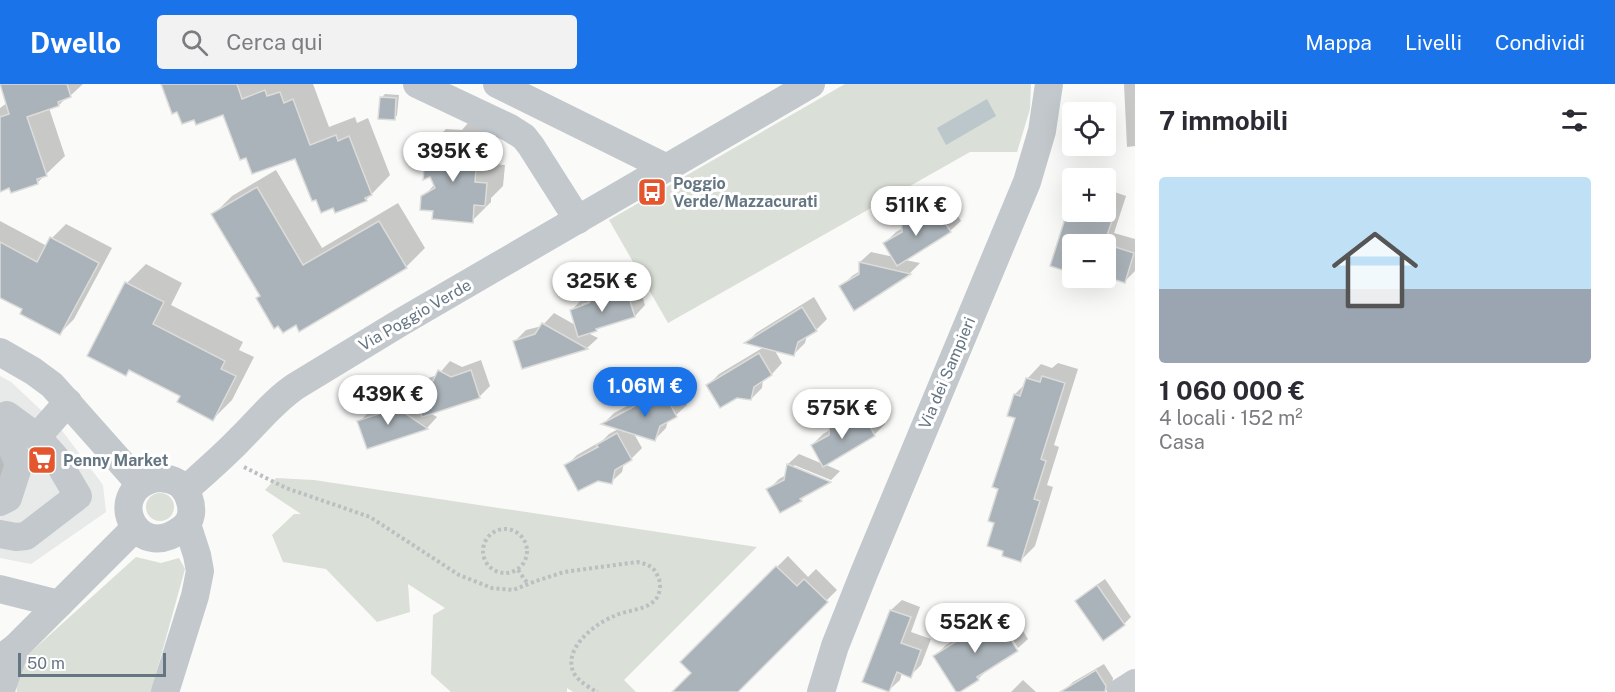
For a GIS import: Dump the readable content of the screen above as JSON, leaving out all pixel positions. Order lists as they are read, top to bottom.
{
  "streets": {
    "street": ["Via Poggio Verde", "Via dei Sampieri"]
  },
  "places": {
    "bus stop": ["Poggio Verde/Mazzacurati"],
    "supermarket": ["Penny Market"]
  },
  "scale_bar": "50 m",
  "page": {
    "header": "Dwello",
    "search": "Cerca qui",
    "nav": ["Mappa", "Livelli", "Condividi"],
    "heading": "7 immobili",
    "map_buttons": ["+", "−"],
    "price": [
      "395K €",
      "511K €",
      "325K €",
      "1.06M €",
      "439K €",
      "575K €",
      "552K €"
    ],
    "list": [
      {
        "name": "1 060 000 €",
        "note": "4 locali · 152 m² · Casa"
      }
    ],
    "scale": "50 m"
  }
}
